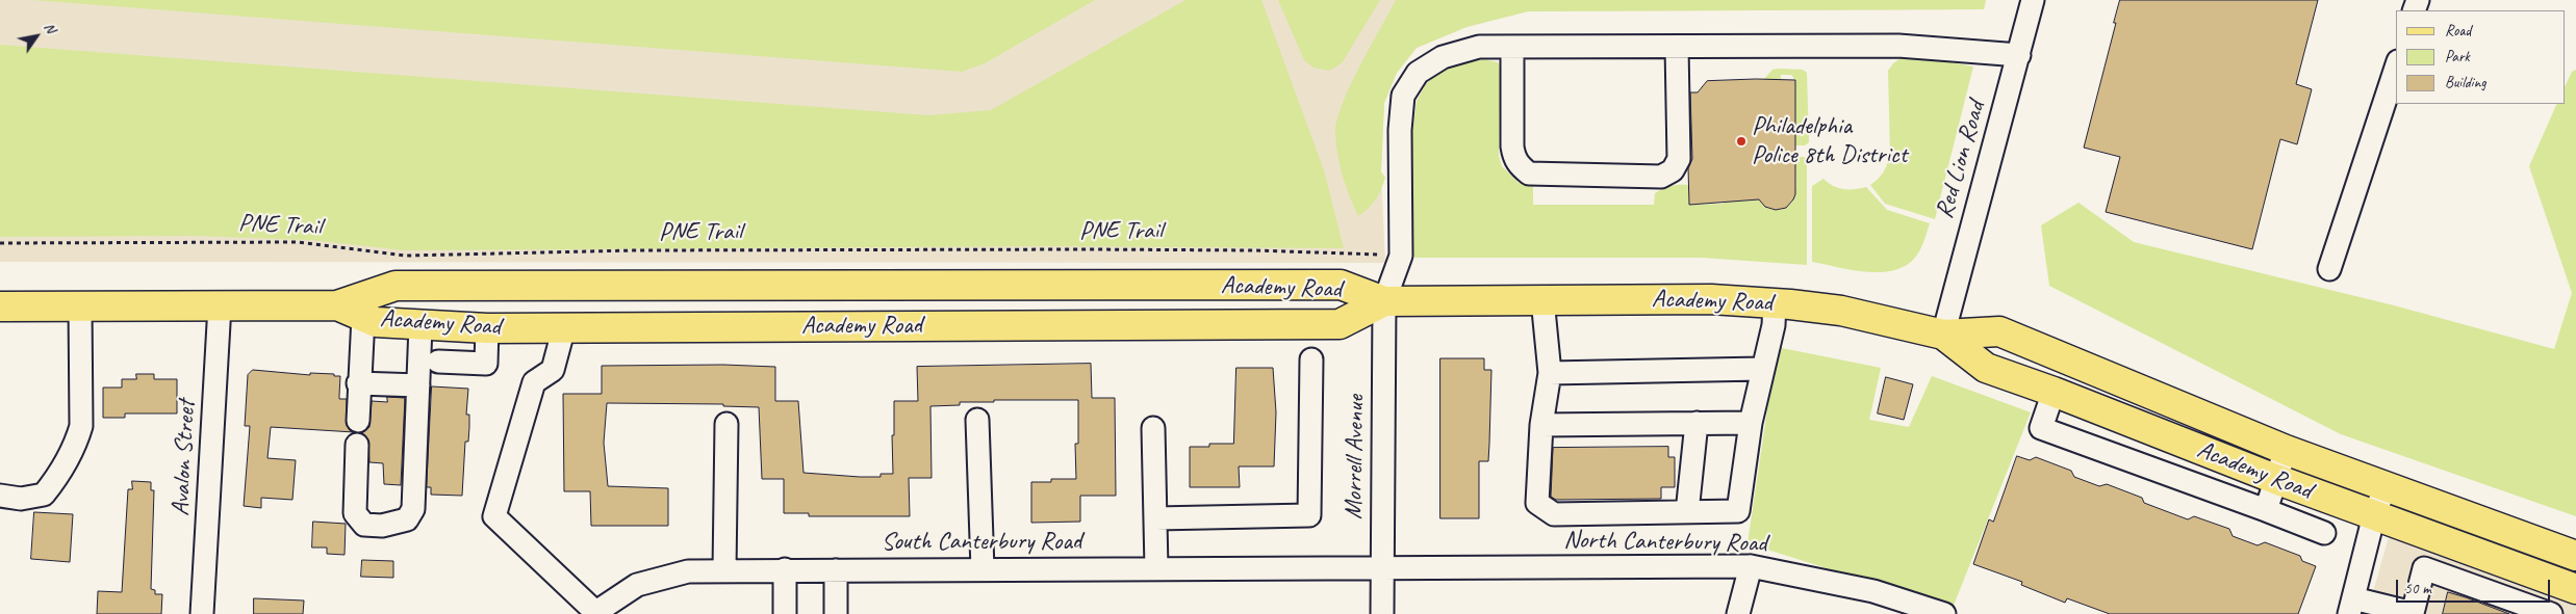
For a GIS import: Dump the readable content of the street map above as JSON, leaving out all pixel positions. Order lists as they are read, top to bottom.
{
  "streets": {
    "main road": ["Academy Road"],
    "street": [
      "Red Lion Road",
      "Morrell Avenue",
      "Avalon Street",
      "South Canterbury Road",
      "North Canterbury Road"
    ],
    "path": ["PNE Trail"]
  },
  "crossings": [
    ["Red Lion Road", "Academy Road"],
    ["PNE Trail", "Morrell Avenue"],
    ["Academy Road", "Morrell Avenue"],
    ["Academy Road", "Avalon Street"],
    ["Morrell Avenue", "South Canterbury Road"],
    ["Morrell Avenue", "North Canterbury Road"],
    ["South Canterbury Road", "North Canterbury Road"]
  ],
  "places": ["Philadelphia Police 8th District"],
  "legend": ["Road", "Park", "Building"],
  "scale_bar": "50 m",
  "north": "top right"
}
